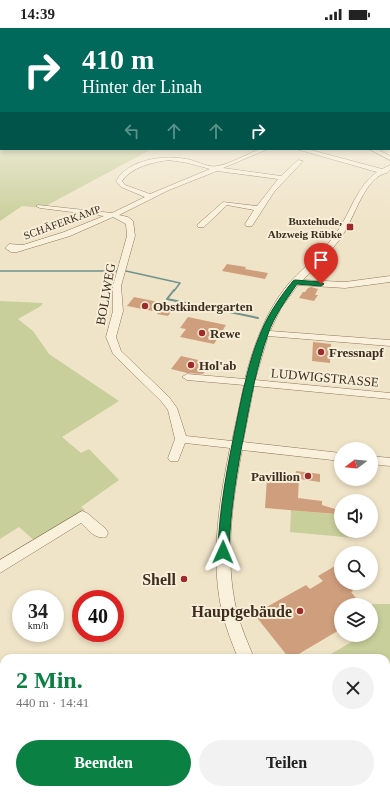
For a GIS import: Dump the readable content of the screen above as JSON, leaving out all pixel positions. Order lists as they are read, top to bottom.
{
  "streets": {
    "street": ["SCHÄFERKAMP", "BOLLWEG", "LUDWIGSTRASSE"]
  },
  "crossings": [
    ["SCHÄFERKAMP", "BOLLWEG"]
  ],
  "places": {
    "transit": ["Buxtehude, Abzweig Rübke"],
    "other": [
      "Obstkindergarten",
      "Rewe",
      "Fressnapf",
      "Hol'ab",
      "Pavillion",
      "Shell",
      "Hauptgebäude"
    ]
  },
  "north": "left",
  "page": {
    "status": "14:39",
    "turn": ["410 m", "Hinter der Linah"],
    "speed": "34 km/h",
    "limit": "40",
    "heading": ["2 Min.", "440 m · 14:41"],
    "buttons": ["Beenden", "Teilen"]
  }
}
